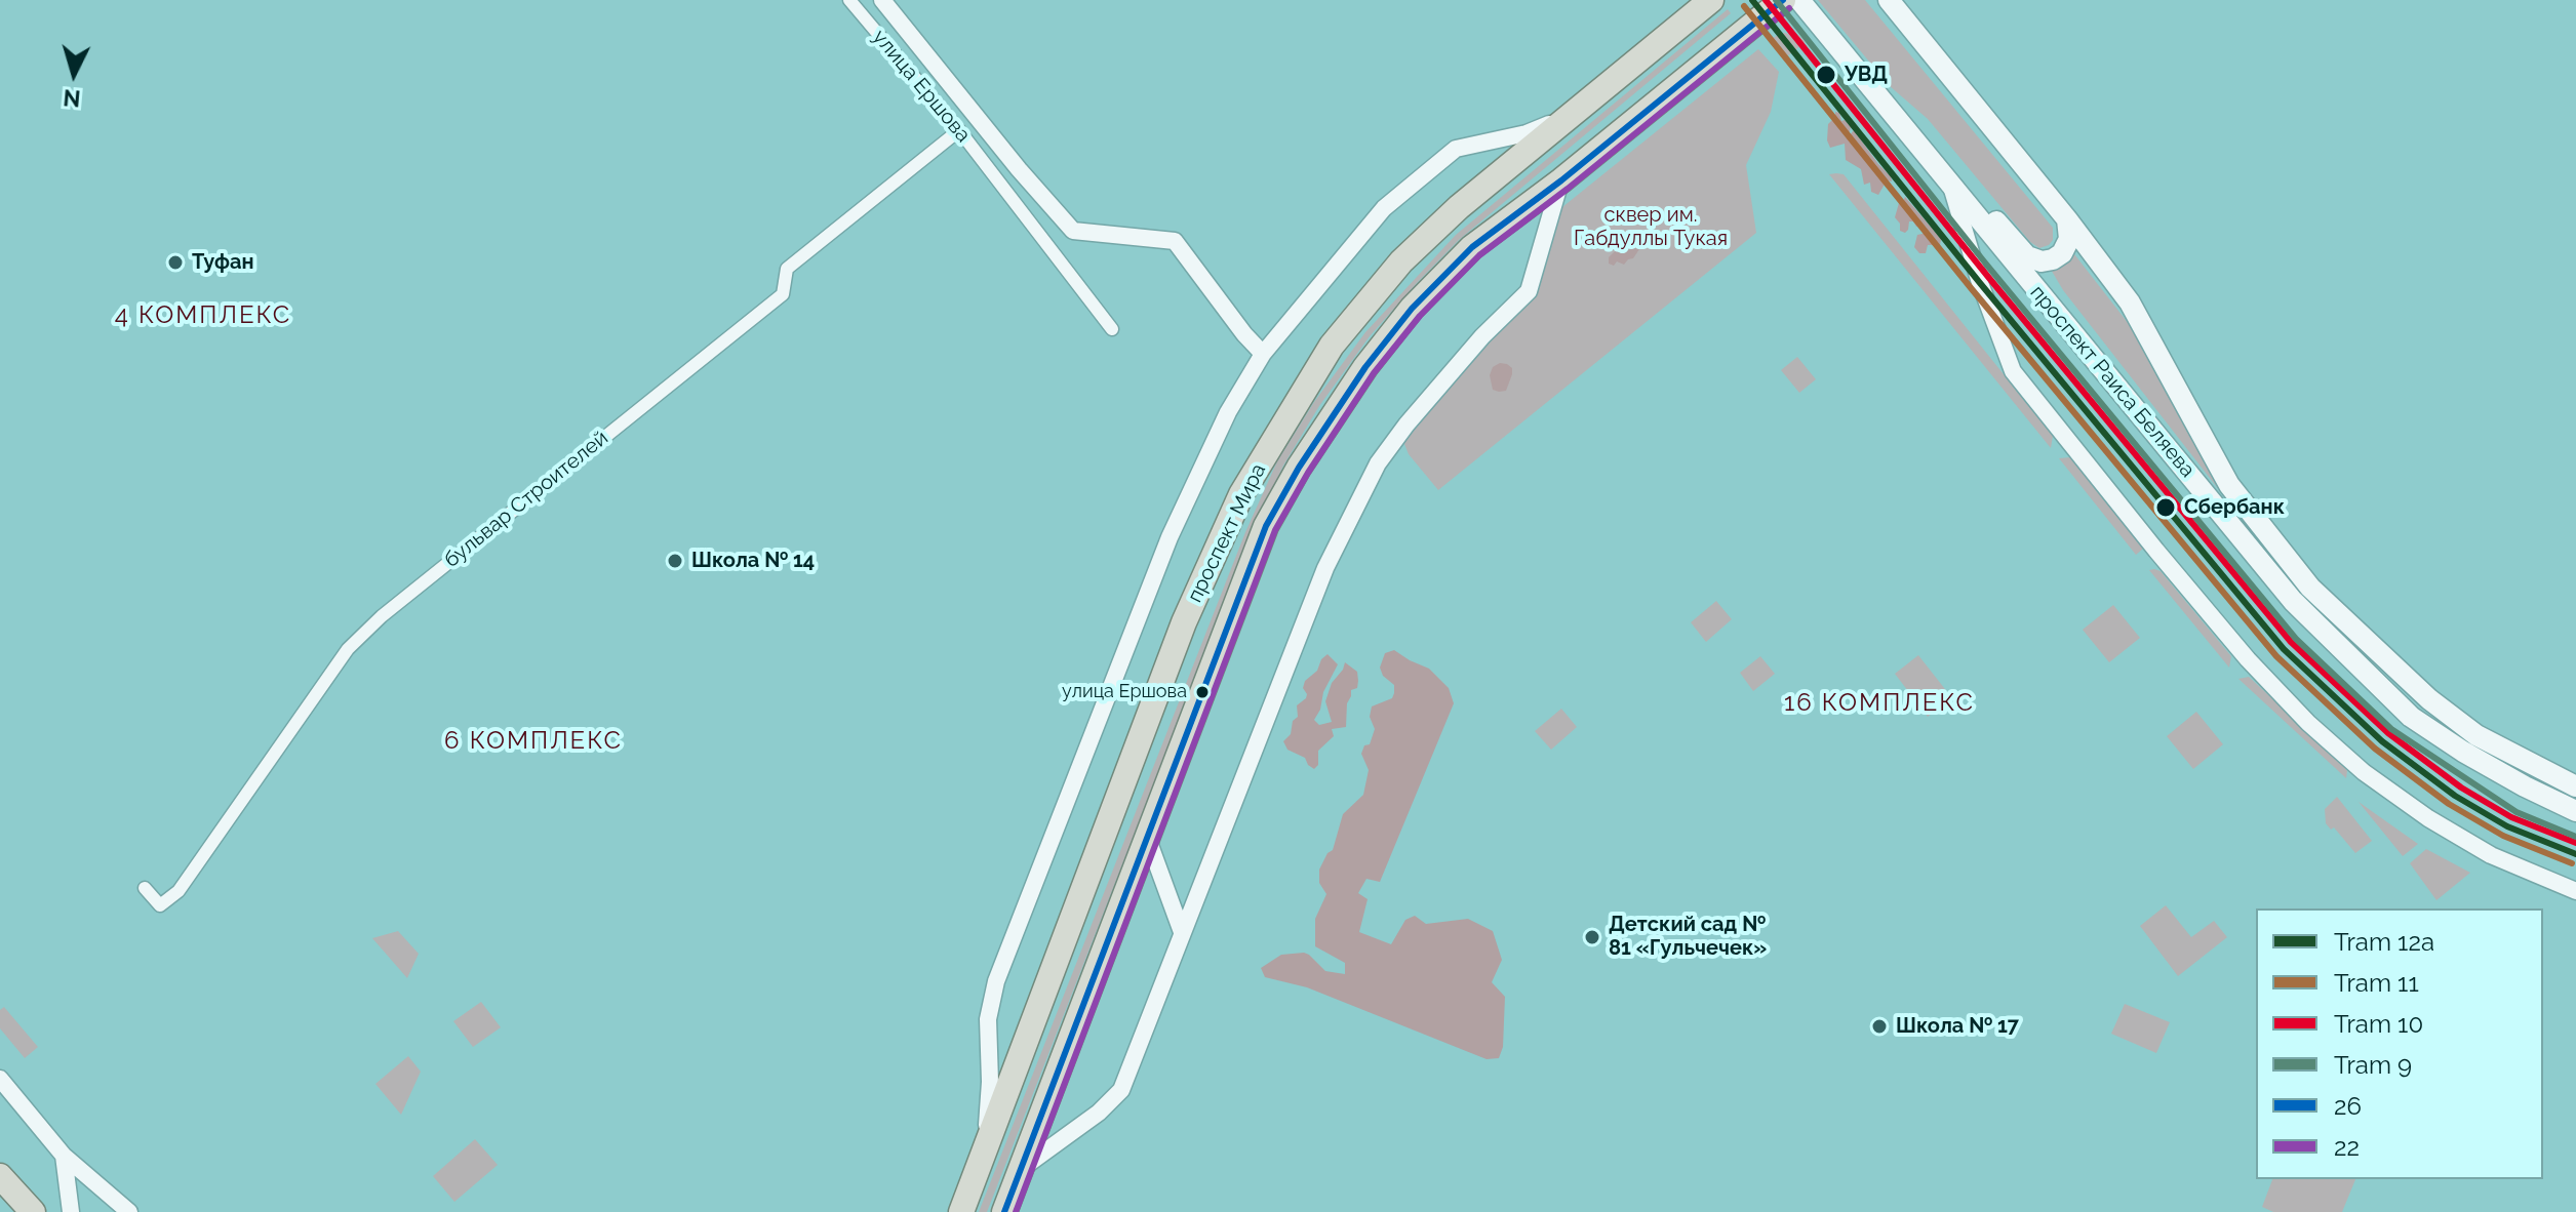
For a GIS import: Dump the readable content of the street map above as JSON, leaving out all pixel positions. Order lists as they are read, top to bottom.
{
  "streets": {
    "main road": ["проспект Мира"],
    "street": ["улица Ершова", "проспект Раиса Беляева", "бульвар Строителей"]
  },
  "crossings": [
    ["улица Ершова", "бульвар Строителей"]
  ],
  "districts": ["4 КОМПЛЕКС", "16 КОМПЛЕКС", "6 КОМПЛЕКС"],
  "parks": ["сквер им. Габдуллы Тукая"],
  "places": [
    "УВД",
    "Туфан",
    "Сбербанк",
    "Школа № 14",
    "улица Ершова",
    "Детский сад № 81 «Гульчечек»",
    "Школа № 17"
  ],
  "lines": [
    "tram line 12а",
    "tram line 10",
    "tram line 9",
    "transit line 26",
    "tram line 11",
    "transit line 22"
  ],
  "legend": [
    "Tram 12а",
    "Tram 11",
    "Tram 10",
    "Tram 9",
    "26",
    "22"
  ],
  "north": "bottom"
}
